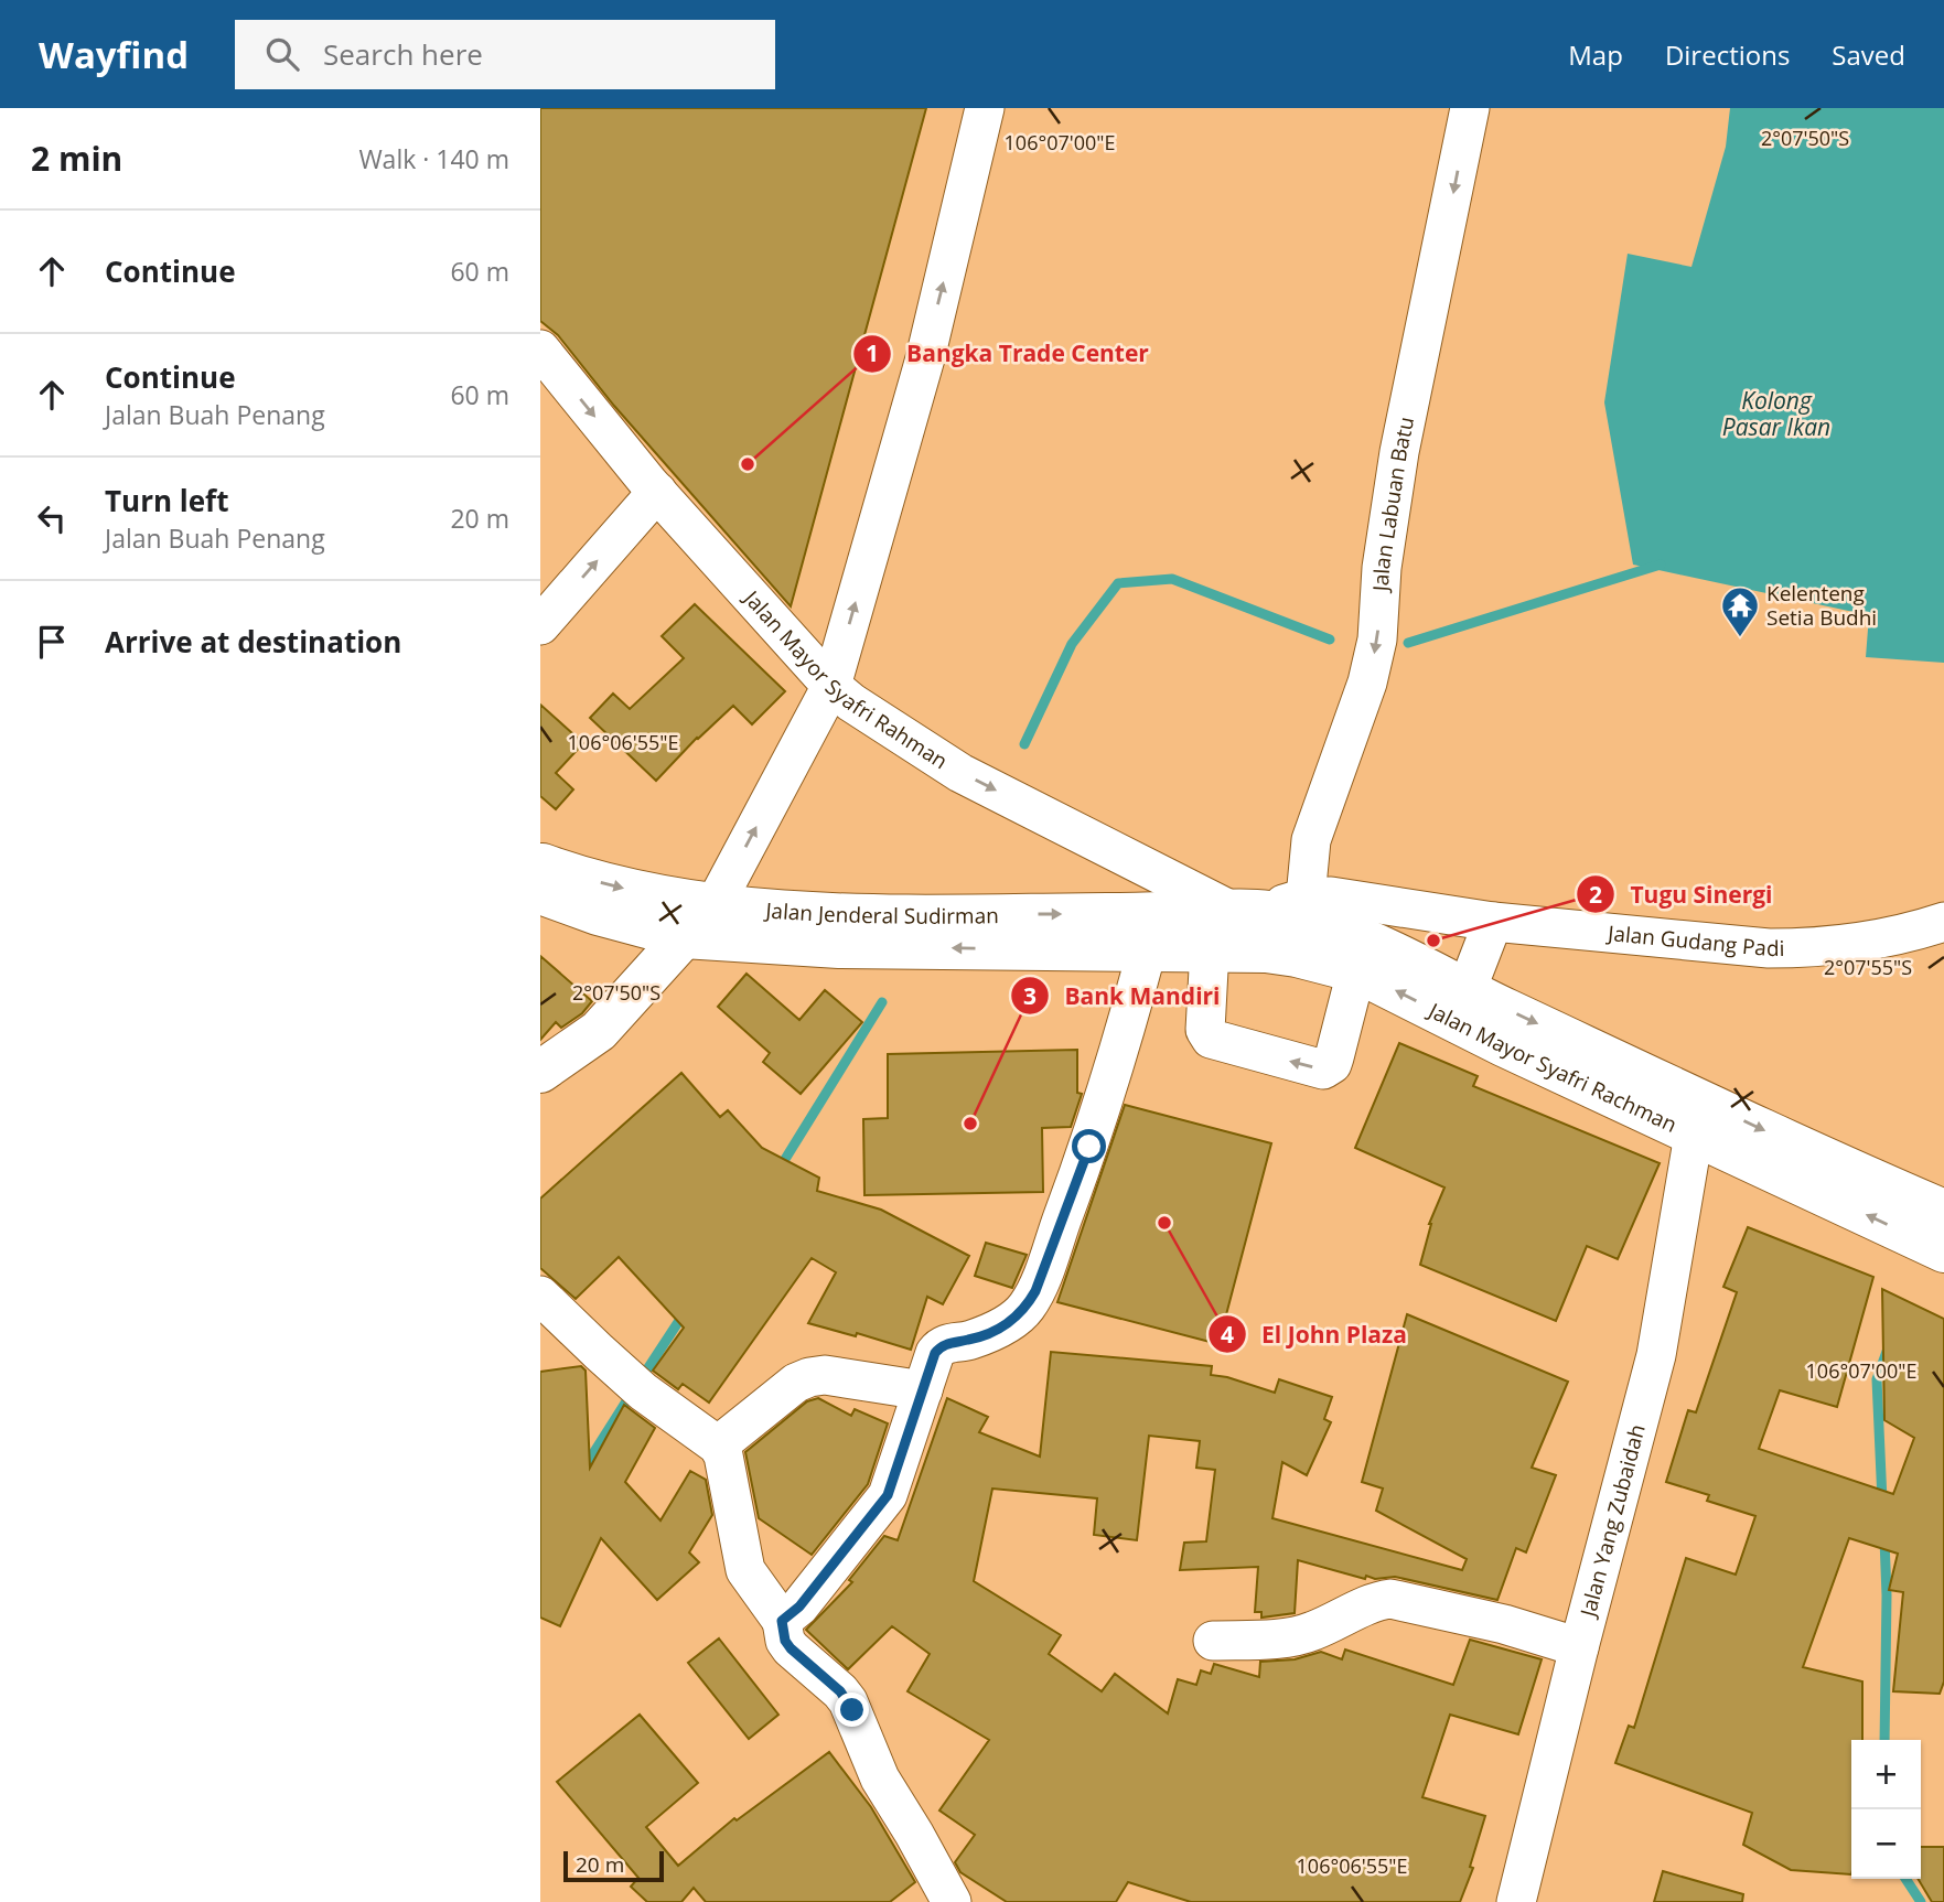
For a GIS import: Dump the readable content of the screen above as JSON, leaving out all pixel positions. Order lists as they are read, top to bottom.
{
  "streets": {
    "main road": ["Jalan Jenderal Sudirman", "Jalan Mayor Syafri Rachman"],
    "street": [
      "Jalan Labuan Batu",
      "Jalan Mayor Syafri Rahman",
      "Jalan Gudang Padi",
      "Jalan Yang Zubaidah"
    ]
  },
  "crossings": [
    ["Jalan Labuan Batu", "Jalan Mayor Syafri Rahman"],
    ["Jalan Labuan Batu", "Jalan Jenderal Sudirman"],
    ["Jalan Labuan Batu", "Jalan Gudang Padi"],
    ["Jalan Labuan Batu", "Jalan Mayor Syafri Rachman"],
    ["Jalan Mayor Syafri Rahman", "Jalan Jenderal Sudirman"],
    ["Jalan Mayor Syafri Rahman", "Jalan Gudang Padi"],
    ["Jalan Mayor Syafri Rahman", "Jalan Mayor Syafri Rachman"],
    ["Jalan Jenderal Sudirman", "Jalan Gudang Padi"],
    ["Jalan Jenderal Sudirman", "Jalan Mayor Syafri Rachman"],
    ["Jalan Gudang Padi", "Jalan Mayor Syafri Rachman"],
    ["Jalan Mayor Syafri Rachman", "Jalan Yang Zubaidah"]
  ],
  "one_way": ["Jalan Labuan Batu", "Jalan Mayor Syafri Rahman"],
  "water": ["Kolong Pasar Ikan"],
  "places": {
    "other": [
      "Bangka Trade Center",
      "Tugu Sinergi",
      "Bank Mandiri",
      "El John Plaza"
    ],
    "temple": ["Kelenteng Setia Budhi"]
  },
  "scale_bar": "20 m",
  "page": {
    "header": "Wayfind",
    "search": "Search here",
    "nav": ["Map", "Directions", "Saved"],
    "heading": ["2 min", "Walk · 140 m"],
    "list": [
      ["Continue", "60 m"],
      ["Continue", "Jalan Buah Penang", "60 m"],
      ["Turn left", "Jalan Buah Penang", "20 m"],
      "Arrive at destination"
    ],
    "map_buttons": ["+", "−"],
    "scale": "20 m"
  },
  "coordinates": [
    "2°07'50\"S",
    "106°07'00\"E",
    "106°06'55\"E",
    "2°07'55\"S"
  ]
}
